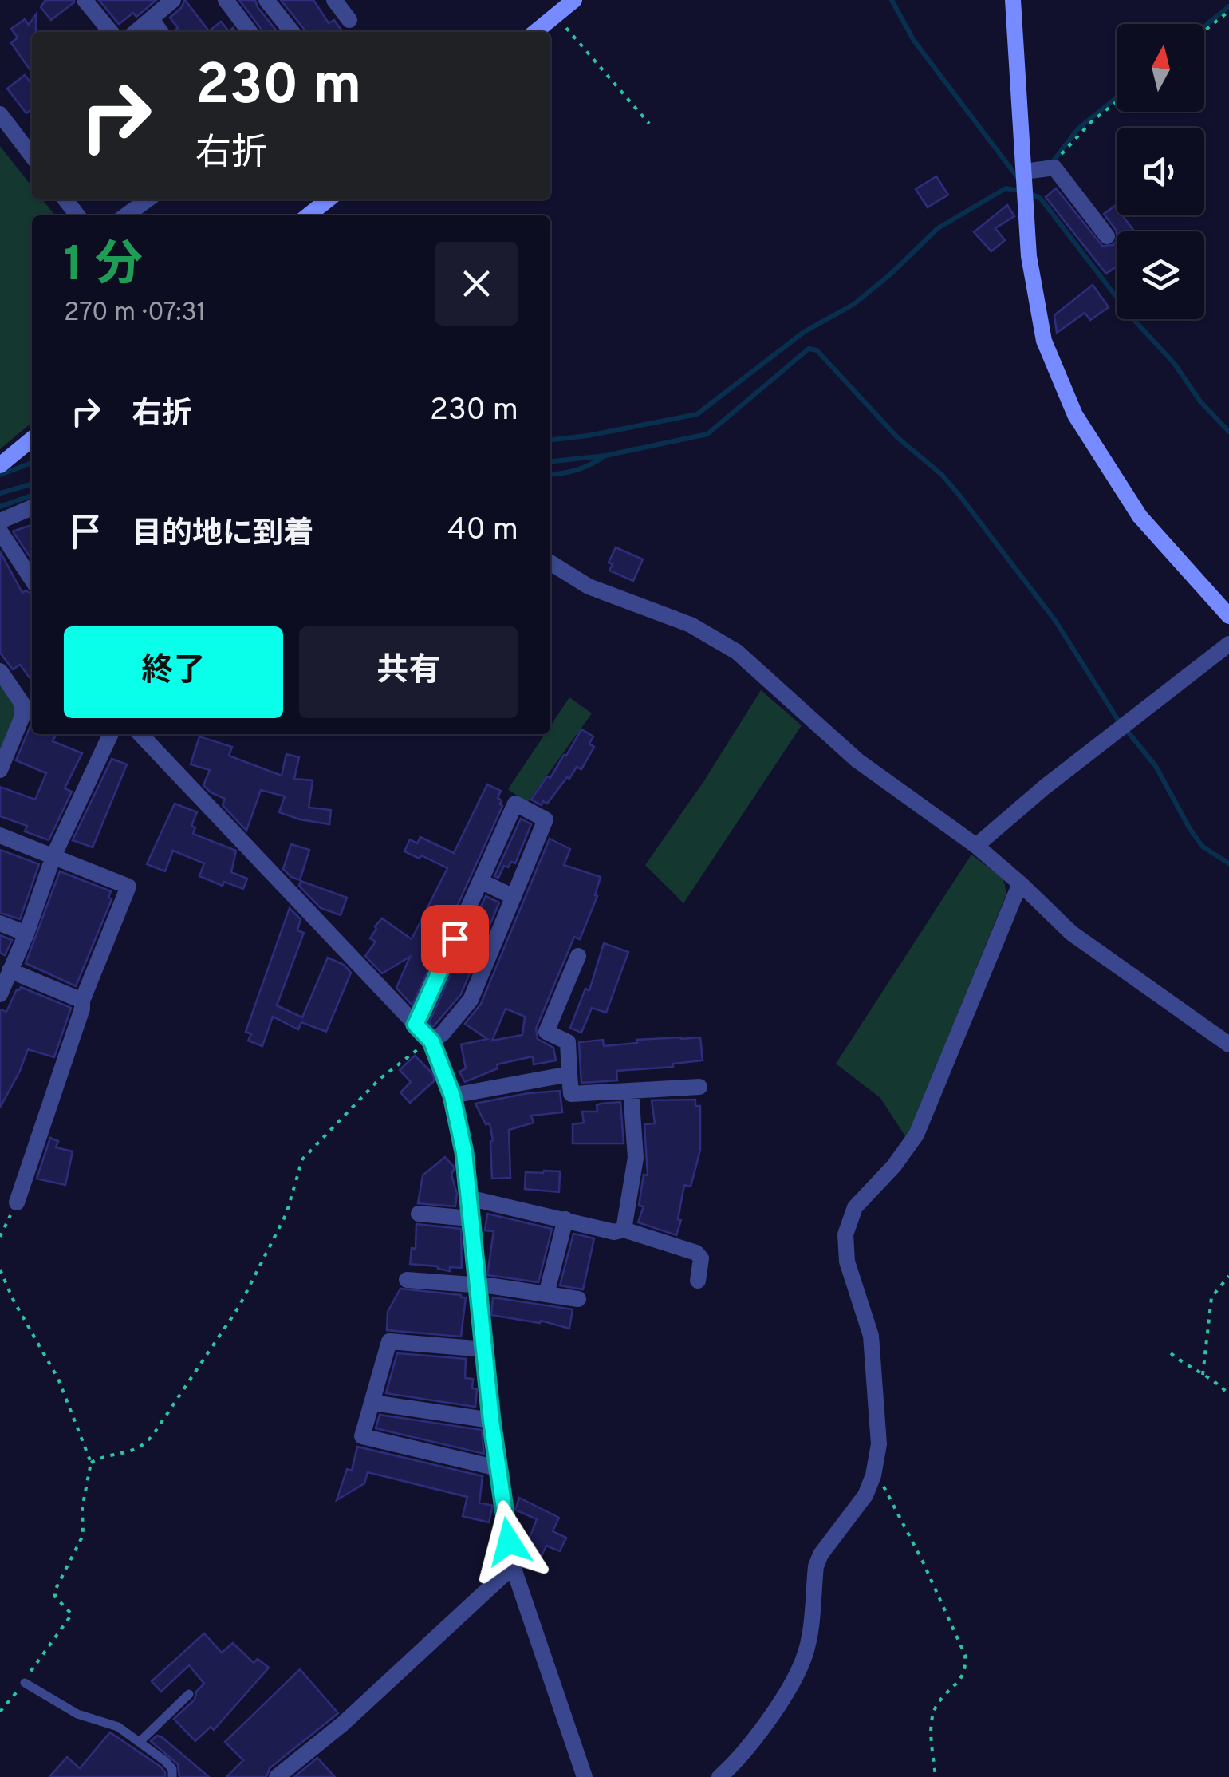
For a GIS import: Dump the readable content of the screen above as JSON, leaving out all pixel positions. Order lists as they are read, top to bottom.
{
  "north": "top",
  "page": {
    "turn": ["230 m", "右折"],
    "heading": ["1 分", "270 m · 07:31"],
    "list": [
      {
        "name": "右折",
        "value": "230 m"
      },
      {
        "name": "目的地に到着",
        "value": "40 m"
      }
    ],
    "buttons": ["終了", "共有"]
  }
}
